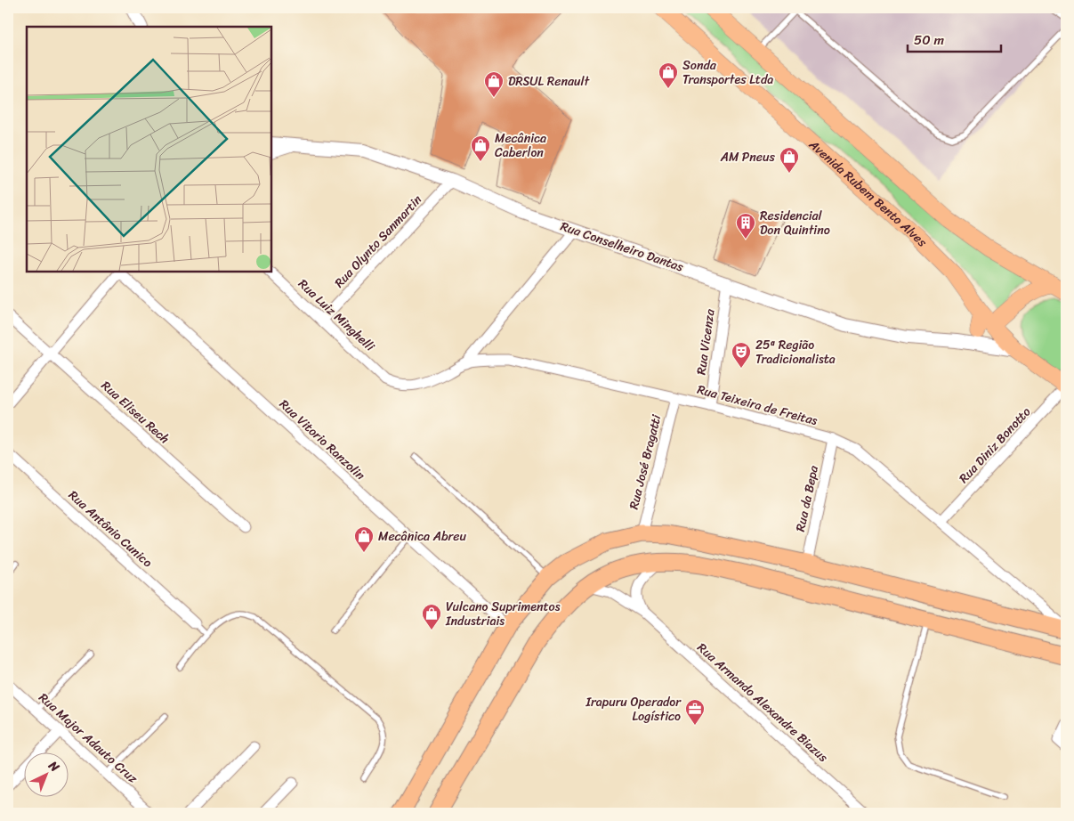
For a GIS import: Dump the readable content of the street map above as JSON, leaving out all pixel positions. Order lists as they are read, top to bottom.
{
  "streets": {
    "main road": ["Avenida Rubem Bento Alves"],
    "street": [
      "Rua Olynto Sanmartin",
      "Rua Conselheiro Dantas",
      "Rua Luiz Minghelli",
      "Rua Vicenza",
      "Rua Teixeira de Freitas",
      "Rua Eliseu Rech",
      "Rua Vitorio Ranzolin",
      "Rua Diniz Bonotto",
      "Rua José Bragatti",
      "Rua da Bepa",
      "Rua Antônio Cunico",
      "Rua Armando Alexandre Biazus",
      "Rua Major Adauto Cruz"
    ]
  },
  "crossings": [
    ["Avenida Rubem Bento Alves", "Rua Conselheiro Dantas"],
    ["Avenida Rubem Bento Alves", "Rua Diniz Bonotto"],
    ["Rua Olynto Sanmartin", "Rua Conselheiro Dantas"],
    ["Rua Olynto Sanmartin", "Rua Luiz Minghelli"],
    ["Rua Conselheiro Dantas", "Rua Vicenza"],
    ["Rua Luiz Minghelli", "Rua Teixeira de Freitas"],
    ["Rua Vicenza", "Rua Teixeira de Freitas"],
    ["Rua Teixeira de Freitas", "Rua Diniz Bonotto"],
    ["Rua Teixeira de Freitas", "Rua José Bragatti"],
    ["Rua Teixeira de Freitas", "Rua da Bepa"]
  ],
  "places": {
    "shop": [
      "Sonda Transportes Ltda",
      "DRSUL Renault",
      "Mecânica Caberlon",
      "AM Pneus",
      "Mecânica Abreu",
      "Vulcano Suprimentos Industriais"
    ],
    "building": ["Residencial Don Quintino"],
    "theatre": ["25ª Região Tradicionalista"],
    "office": ["Irapuru Operador Logístico"]
  },
  "scale_bar": "50 m",
  "north": "top right"
}
